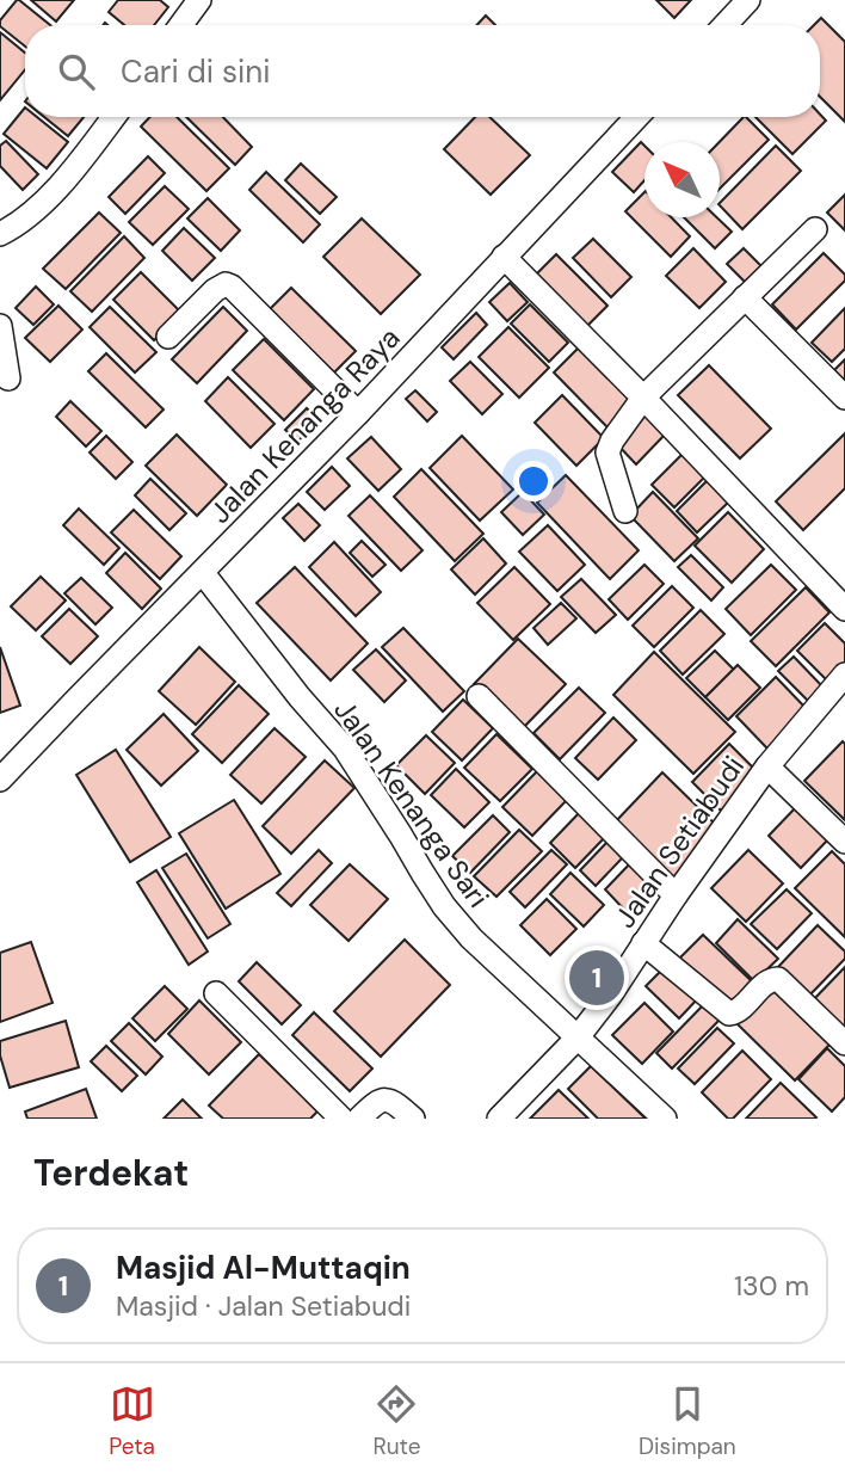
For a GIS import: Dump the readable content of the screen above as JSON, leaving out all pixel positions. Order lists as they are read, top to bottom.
{
  "streets": {
    "street": ["Jalan Kenanga Raya", "Jalan Kenanga Sari", "Jalan Setiabudi"]
  },
  "crossings": [
    ["Jalan Kenanga Raya", "Jalan Kenanga Sari"],
    ["Jalan Kenanga Sari", "Jalan Setiabudi"]
  ],
  "north": "top left",
  "page": {
    "search": "Cari di sini",
    "pins": "1",
    "heading": "Terdekat",
    "list": [
      {
        "mark": "1",
        "name": "Masjid Al-Muttaqin",
        "note": "Masjid · Jalan Setiabudi",
        "value": "130 m"
      }
    ],
    "nav": ["Peta", "Rute", "Disimpan"]
  }
}
